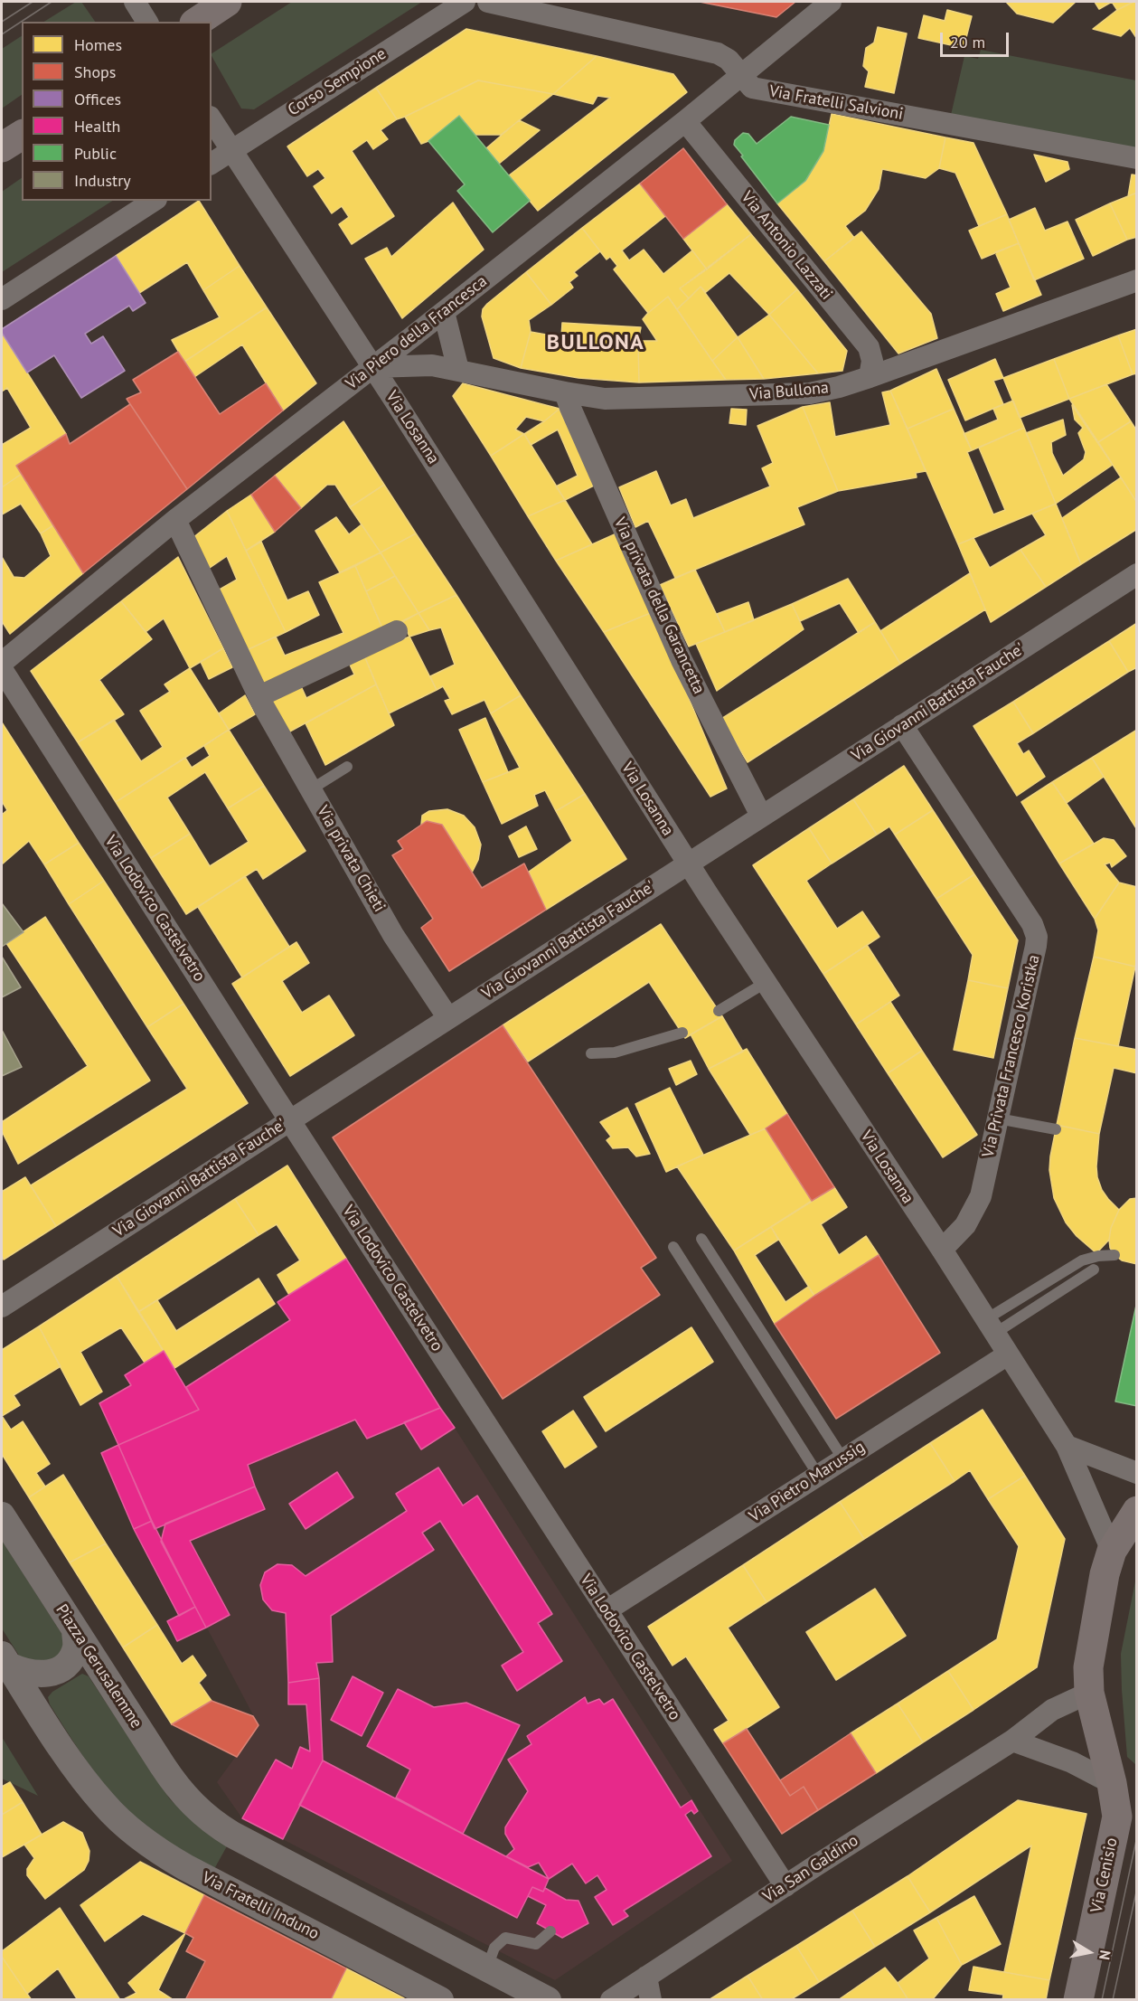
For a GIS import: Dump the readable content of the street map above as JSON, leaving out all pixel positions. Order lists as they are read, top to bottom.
{
  "streets": {
    "main road": ["Via Cenisio"],
    "street": [
      "Corso Sempione",
      "Via Fratelli Salvioni",
      "Via Antonio Lazzati",
      "Via Piero della Francesca",
      "Via Bullona",
      "Via Losanna",
      "Via privata della Garancetta",
      "Via Giovanni Battista Fauche'",
      "Via privata Chieti",
      "Via Lodovico Castelvetro",
      "Via Privata Francesco Koristka",
      "Via Pietro Marussig",
      "Piazza Gerusalemme",
      "Via San Galdino",
      "Via Fratelli Induno"
    ]
  },
  "crossings": [
    ["Corso Sempione", "Via Losanna"],
    ["Via Fratelli Salvioni", "Via Piero della Francesca"],
    ["Via Antonio Lazzati", "Via Piero della Francesca"],
    ["Via Antonio Lazzati", "Via Bullona"],
    ["Via Piero della Francesca", "Via Bullona"],
    ["Via Piero della Francesca", "Via Losanna"],
    ["Via Piero della Francesca", "Via privata Chieti"],
    ["Via Bullona", "Via Losanna"],
    ["Via Bullona", "Via privata della Garancetta"],
    ["Via Losanna", "Via Giovanni Battista Fauche'"],
    ["Via Losanna", "Via Privata Francesco Koristka"],
    ["Via Losanna", "Via Pietro Marussig"],
    ["Via Losanna", "Via Cenisio"],
    ["Via privata della Garancetta", "Via Giovanni Battista Fauche'"],
    ["Via Giovanni Battista Fauche'", "Via privata Chieti"],
    ["Via Giovanni Battista Fauche'", "Via Lodovico Castelvetro"],
    ["Via Giovanni Battista Fauche'", "Via Privata Francesco Koristka"],
    ["Via Lodovico Castelvetro", "Via Pietro Marussig"],
    ["Via Lodovico Castelvetro", "Via San Galdino"],
    ["Via San Galdino", "Via Cenisio"]
  ],
  "districts": ["BULLONA"],
  "legend": [
    "Homes",
    "Shops",
    "Offices",
    "Health",
    "Public",
    "Industry"
  ],
  "scale_bar": "20 m",
  "north": "right"
}
